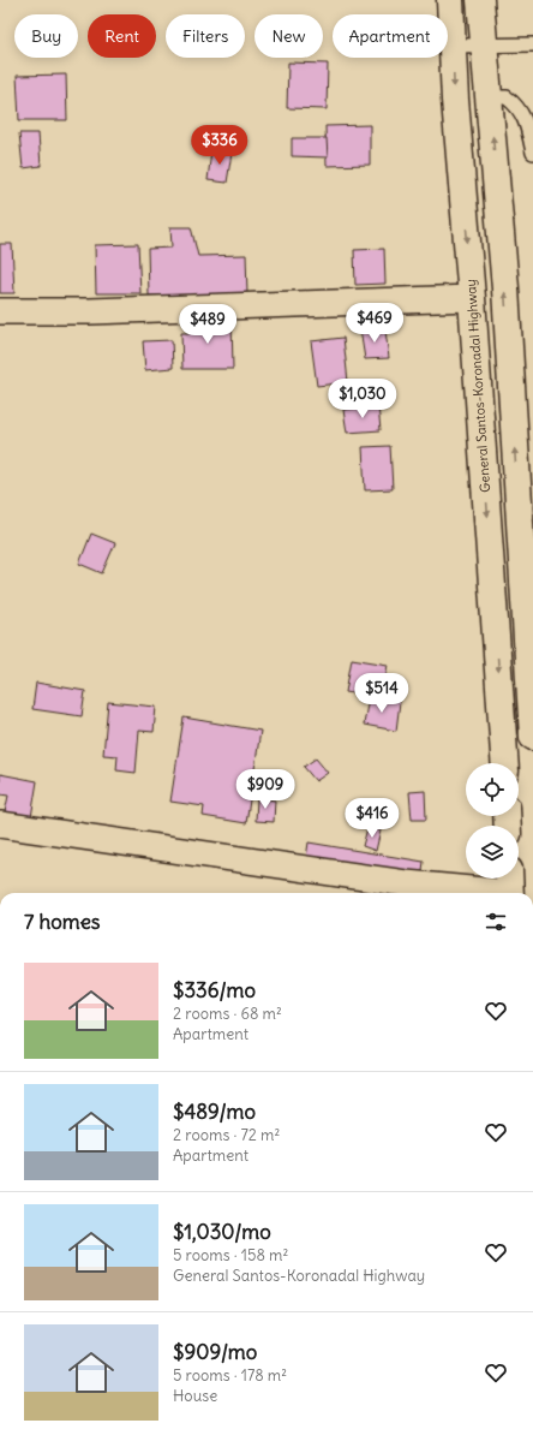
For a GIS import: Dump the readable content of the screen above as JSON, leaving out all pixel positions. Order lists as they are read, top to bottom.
{
  "streets": {
    "highway": ["General Santos-Koronadal Highway"]
  },
  "page": {
    "chip": [
      "Buy",
      "Rent",
      "Filters",
      "New",
      "Apartment"
    ],
    "price": [
      "$336",
      "$469",
      "$489",
      "$1,030",
      "$514",
      "$909",
      "$416"
    ],
    "heading": "7 homes",
    "list": [
      {
        "name": "$336/mo",
        "note": "2 rooms · 68 m² · Apartment"
      },
      {
        "name": "$489/mo",
        "note": "2 rooms · 72 m² · Apartment"
      },
      {
        "name": "$1,030/mo",
        "note": "5 rooms · 158 m² · General Santos-Koronadal Highway"
      },
      {
        "name": "$909/mo",
        "note": "5 rooms · 178 m² · House"
      }
    ]
  }
}
